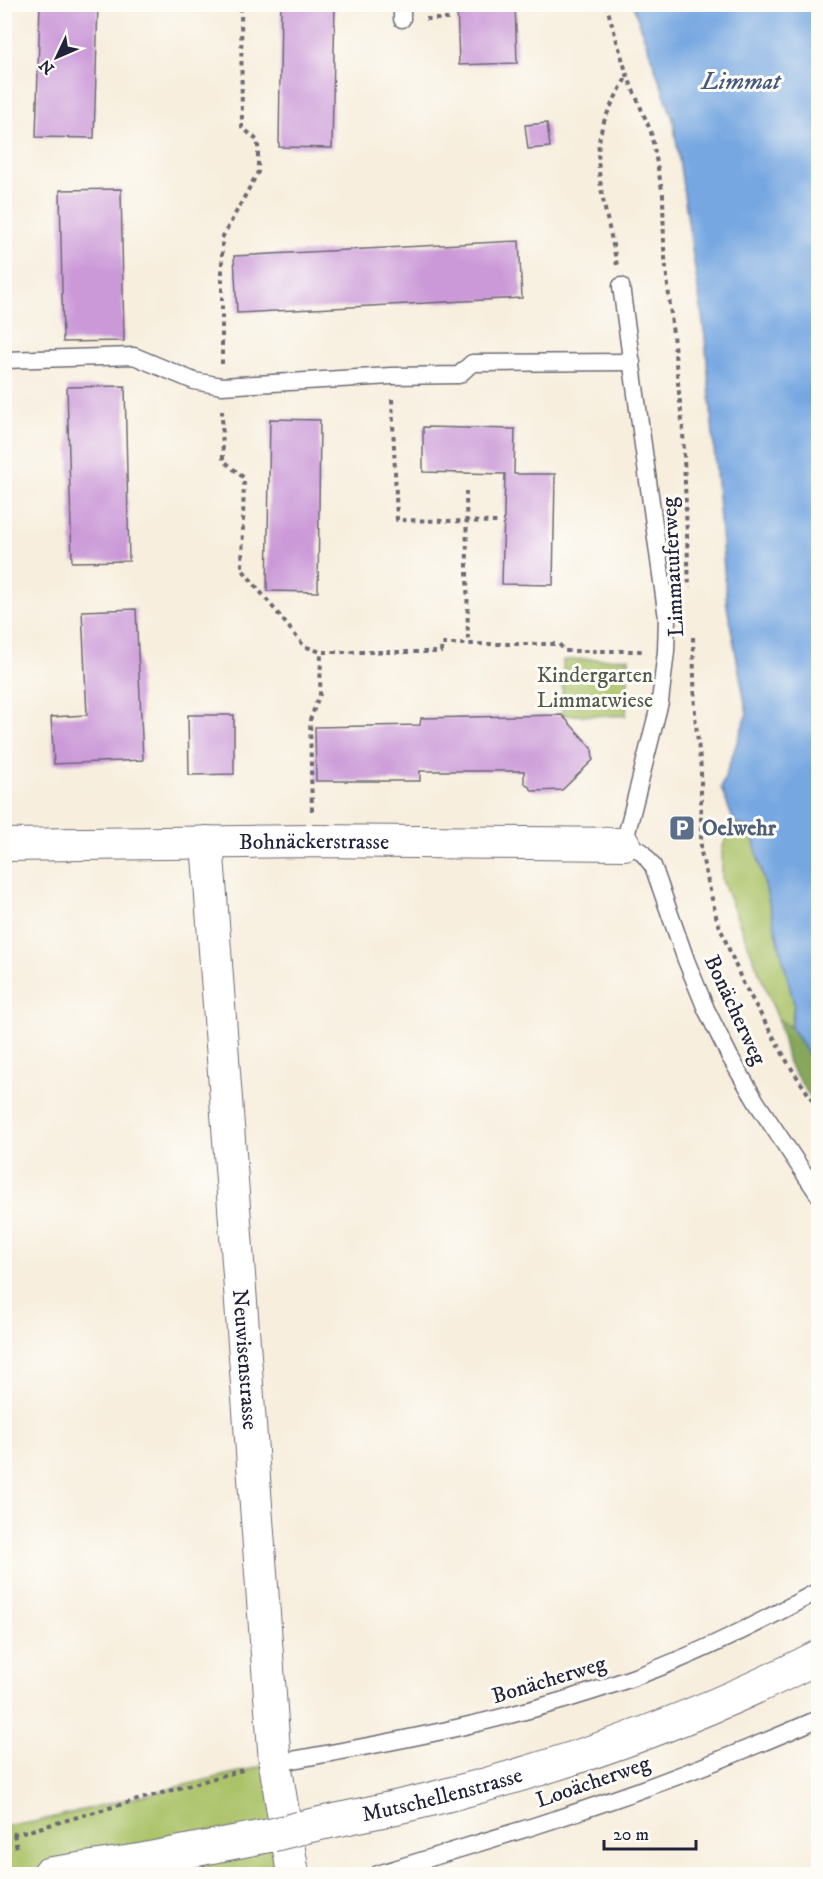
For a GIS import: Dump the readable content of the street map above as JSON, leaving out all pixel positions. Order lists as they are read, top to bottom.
{
  "streets": {
    "main road": ["Mutschellenstrasse"],
    "street": ["Bohnäckerstrasse", "Neuwisenstrasse"],
    "lane": ["Bonächerweg", "Looächerweg"],
    "path": ["Limmatuferweg"]
  },
  "crossings": [
    ["Bohnäckerstrasse", "Bonächerweg"],
    ["Bohnäckerstrasse", "Neuwisenstrasse"],
    ["Bonächerweg", "Neuwisenstrasse"]
  ],
  "water": ["Limmat"],
  "parks": ["Kindergarten Limmatwiese"],
  "places": {
    "parking": ["Oelwehr"]
  },
  "scale_bar": "20 m",
  "north": "bottom left"
}
